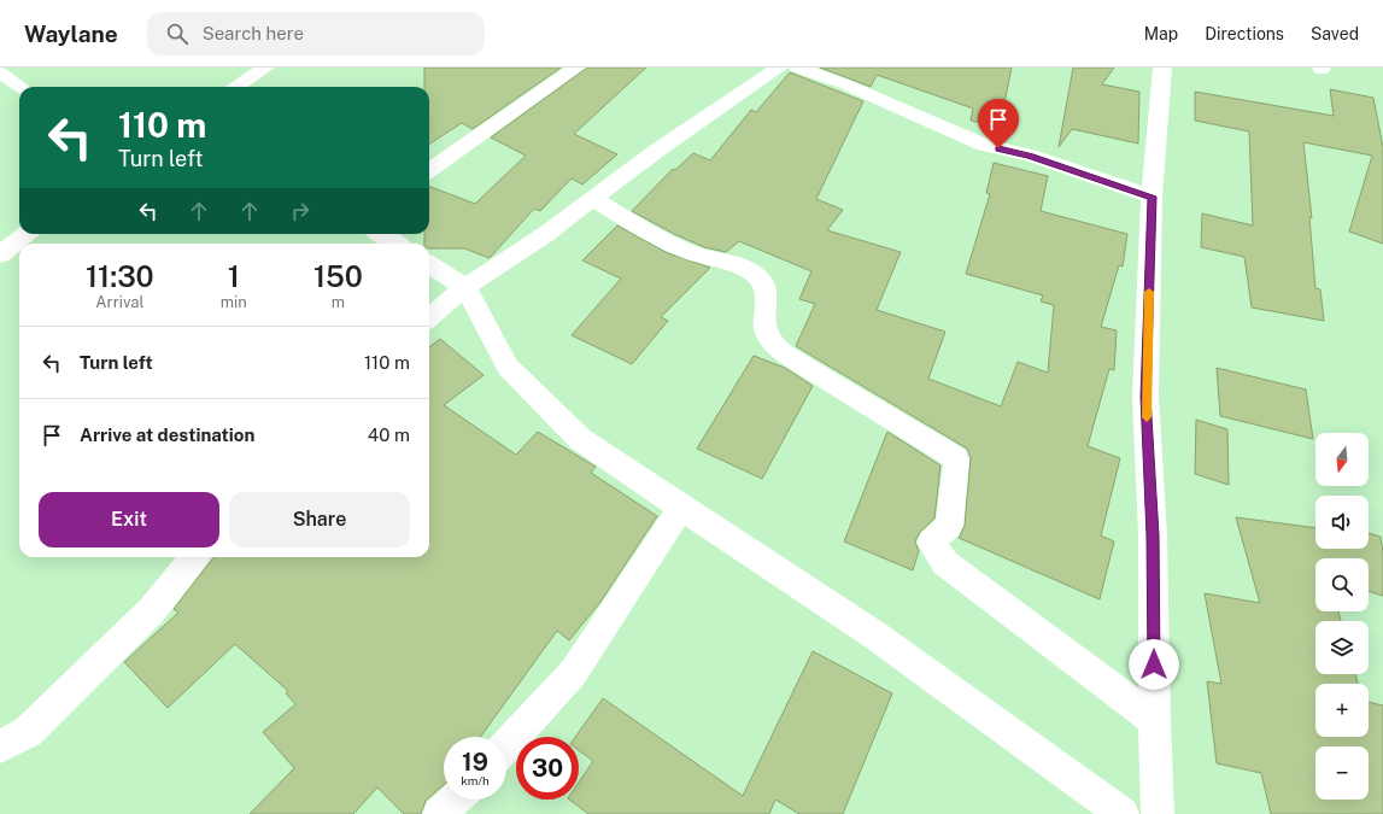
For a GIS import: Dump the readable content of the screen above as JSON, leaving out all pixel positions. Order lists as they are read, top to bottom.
{
  "north": "bottom",
  "page": {
    "header": "Waylane",
    "search": "Search here",
    "nav": ["Map", "Directions", "Saved"],
    "turn": ["110 m", "Turn left"],
    "eta": [
      "11:30",
      "Arrival",
      "1",
      "min",
      "150",
      "m"
    ],
    "list": [
      {
        "name": "Turn left",
        "value": "110 m"
      },
      {
        "name": "Arrive at destination",
        "value": "40 m"
      }
    ],
    "map_buttons": ["+", "−"],
    "buttons": ["Exit", "Share"],
    "speed": "19 km/h",
    "limit": "30"
  }
}
